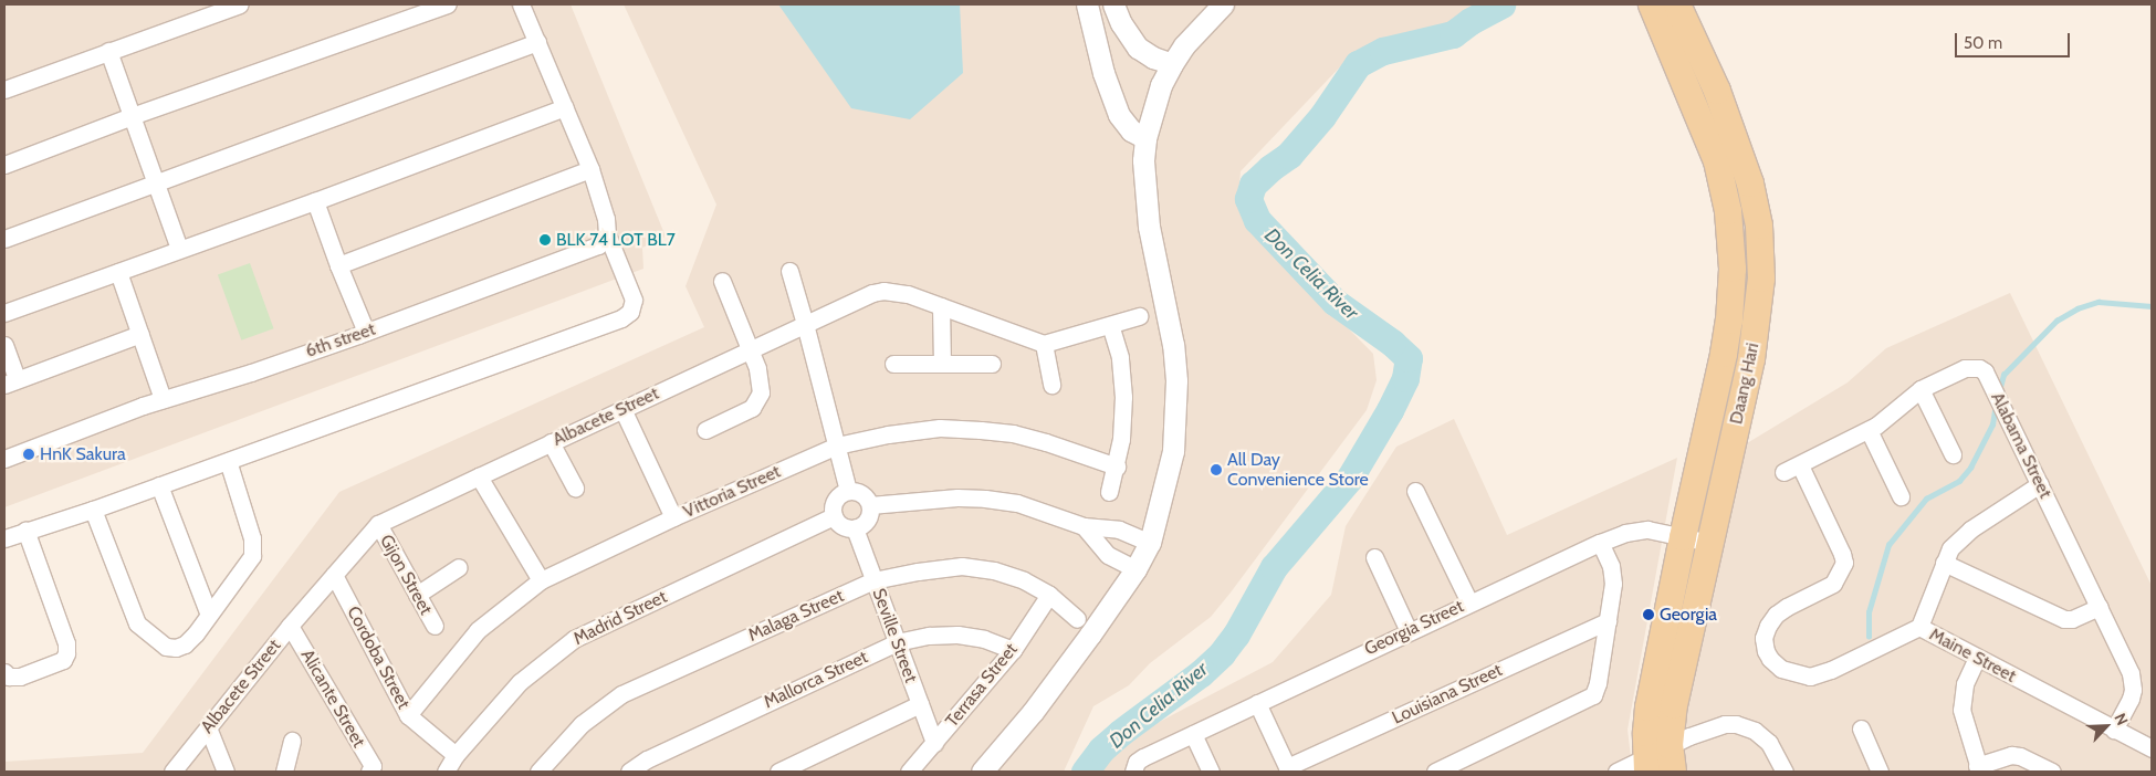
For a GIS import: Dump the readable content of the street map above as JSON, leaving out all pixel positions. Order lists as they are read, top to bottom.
{
  "streets": {
    "main road": ["Daang Hari"],
    "street": [
      "6th street",
      "Albacete Street",
      "Alabama Street",
      "Vittoria Street",
      "Gijon Street",
      "Malaga Street",
      "Madrid Street",
      "Georgia Street",
      "Seville Street",
      "Maine Street",
      "Cordoba Street",
      "Mallorca Street",
      "Terrasa Street",
      "Louisiana Street",
      "Alicante Street"
    ]
  },
  "crossings": [
    ["Daang Hari", "Georgia Street"],
    ["Albacete Street", "Gijon Street"],
    ["Albacete Street", "Cordoba Street"],
    ["Albacete Street", "Alicante Street"],
    ["Alabama Street", "Maine Street"],
    ["Vittoria Street", "Cordoba Street"],
    ["Malaga Street", "Seville Street"],
    ["Malaga Street", "Terrasa Street"],
    ["Madrid Street", "Seville Street"],
    ["Madrid Street", "Cordoba Street"],
    ["Seville Street", "Mallorca Street"],
    ["Seville Street", "Terrasa Street"],
    ["Mallorca Street", "Terrasa Street"]
  ],
  "water": ["Don Celia River"],
  "places": [
    "BLK 74 LOT BL7",
    "HnK Sakura",
    "All Day Convenience Store",
    "Georgia"
  ],
  "scale_bar": "50 m",
  "north": "top right"
}
